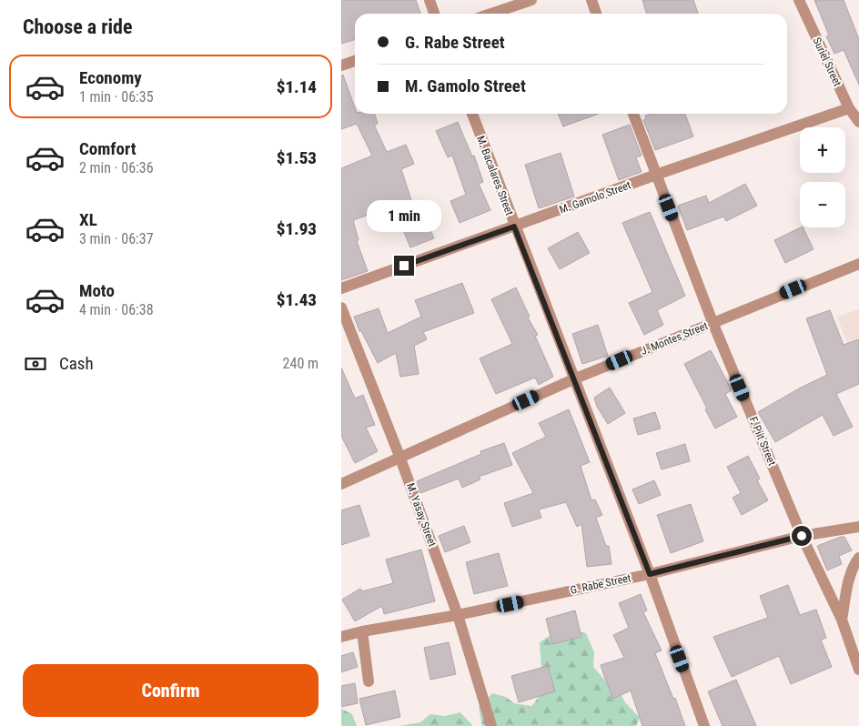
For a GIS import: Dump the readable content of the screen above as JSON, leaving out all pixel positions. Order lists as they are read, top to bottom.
{
  "streets": {
    "street": [
      "Suriel Street",
      "M. Bacalares Street",
      "M. Gamolo Street",
      "J. Montes Street",
      "F. Piit Street",
      "M. Yasay Street",
      "G. Rabe Street"
    ]
  },
  "crossings": [
    ["Suriel Street", "M. Gamolo Street"],
    ["M. Bacalares Street", "M. Gamolo Street"],
    ["M. Bacalares Street", "J. Montes Street"],
    ["M. Bacalares Street", "G. Rabe Street"],
    ["M. Gamolo Street", "F. Piit Street"],
    ["J. Montes Street", "F. Piit Street"],
    ["J. Montes Street", "M. Yasay Street"],
    ["F. Piit Street", "G. Rabe Street"],
    ["M. Yasay Street", "G. Rabe Street"]
  ],
  "page": {
    "heading": "Choose a ride",
    "banner": ["G. Rabe Street", "M. Gamolo Street"],
    "list": [
      {
        "name": "Economy",
        "note": "1 min · 06:35",
        "value": "$1.14"
      },
      {
        "name": "Comfort",
        "note": "2 min · 06:36",
        "value": "$1.53"
      },
      {
        "name": "XL",
        "note": "3 min · 06:37",
        "value": "$1.93"
      },
      {
        "name": "Moto",
        "note": "4 min · 06:38",
        "value": "$1.43"
      }
    ],
    "map_buttons": ["+", "−"],
    "bubble": "1 min",
    "pay": ["Cash", "240 m"],
    "buttons": "Confirm"
  }
}
